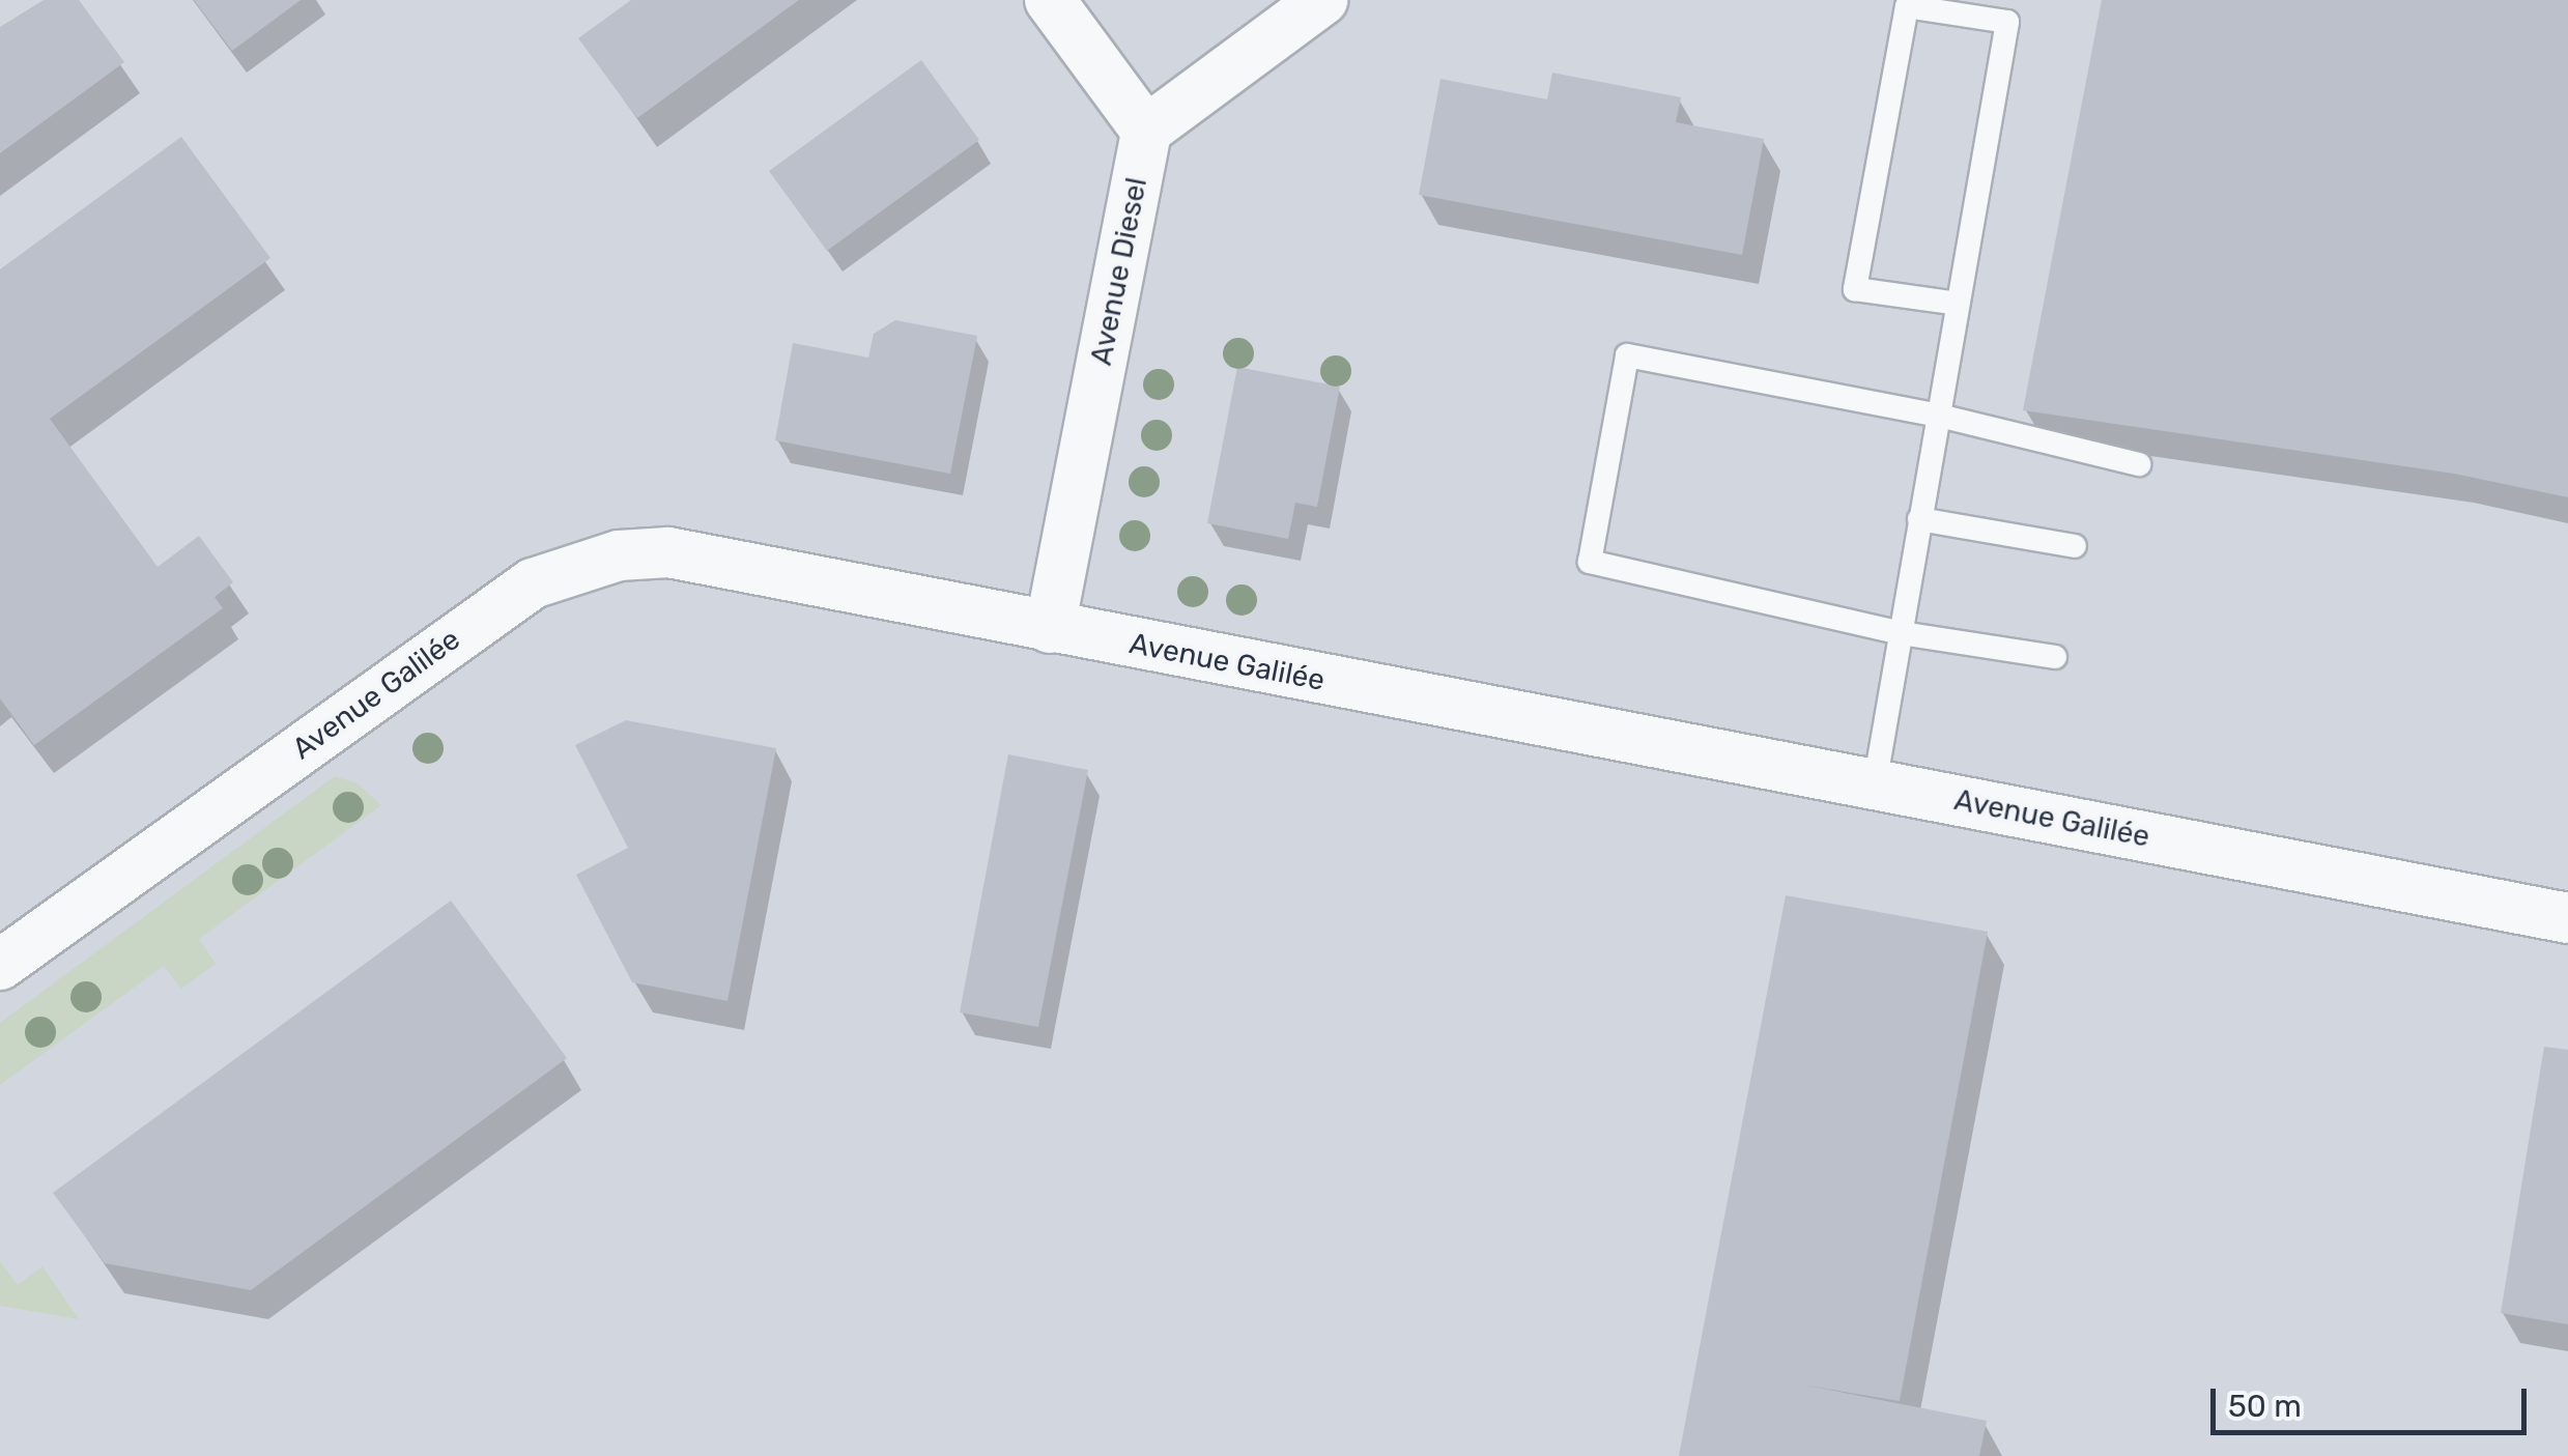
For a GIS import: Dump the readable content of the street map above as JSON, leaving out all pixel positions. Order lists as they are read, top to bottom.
{
  "streets": {
    "street": ["Avenue Diesel", "Avenue Galilée"]
  },
  "crossings": [
    ["Avenue Diesel", "Avenue Galilée"]
  ],
  "scale_bar": "50 m"
}
